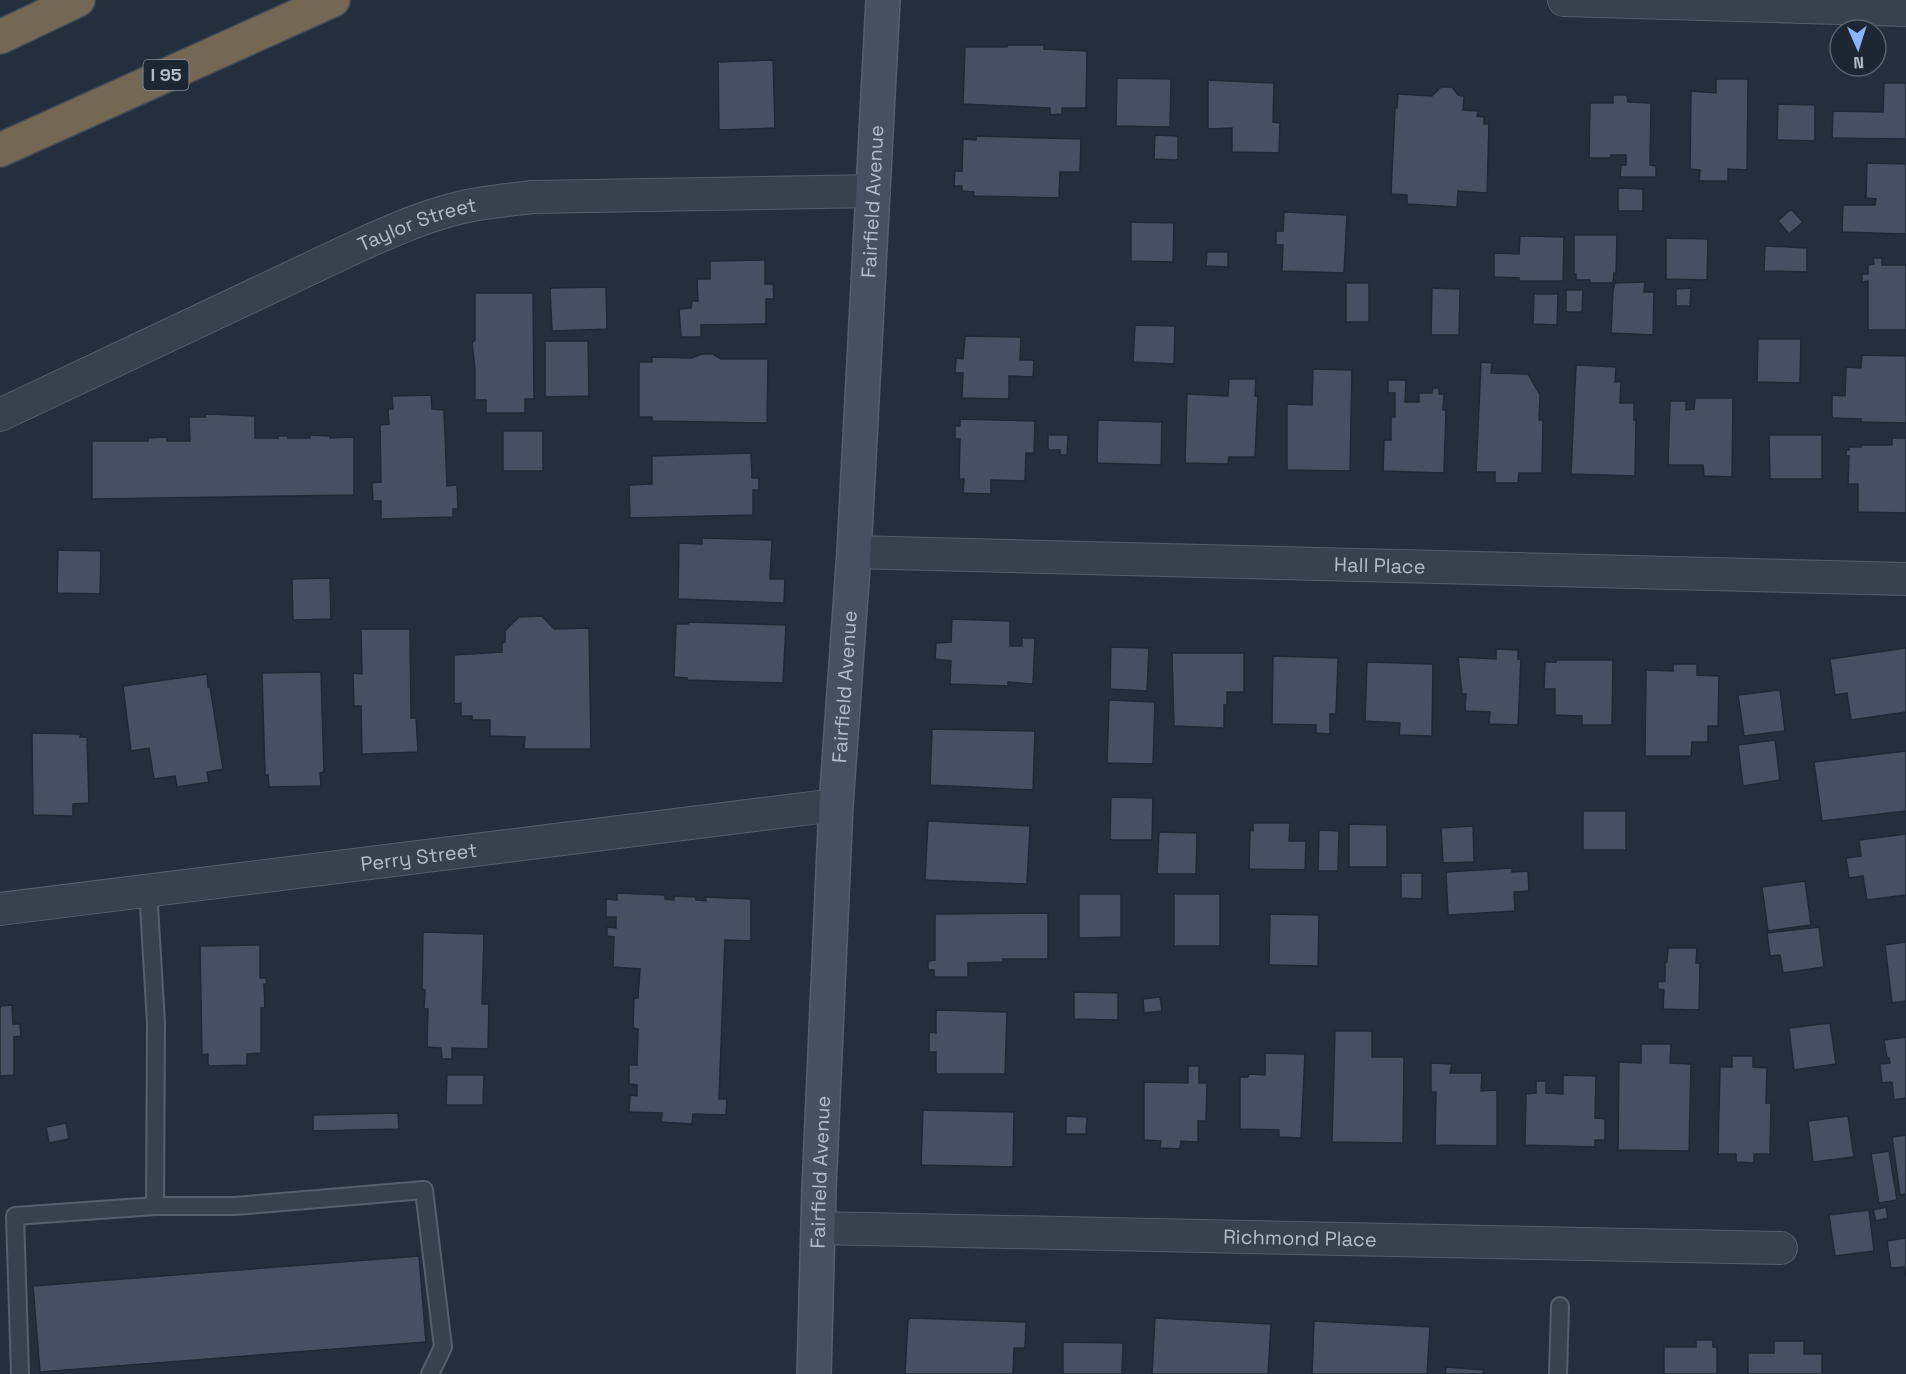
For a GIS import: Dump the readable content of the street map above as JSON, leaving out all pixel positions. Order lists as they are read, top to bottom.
{
  "streets": {
    "highway": ["I 95"],
    "main road": ["Fairfield Avenue"],
    "street": [
      "Taylor Street",
      "Hall Place",
      "Perry Street",
      "Richmond Place"
    ]
  },
  "crossings": [
    ["Fairfield Avenue", "Taylor Street"],
    ["Fairfield Avenue", "Hall Place"],
    ["Fairfield Avenue", "Perry Street"],
    ["Fairfield Avenue", "Richmond Place"]
  ],
  "north": "bottom"
}
